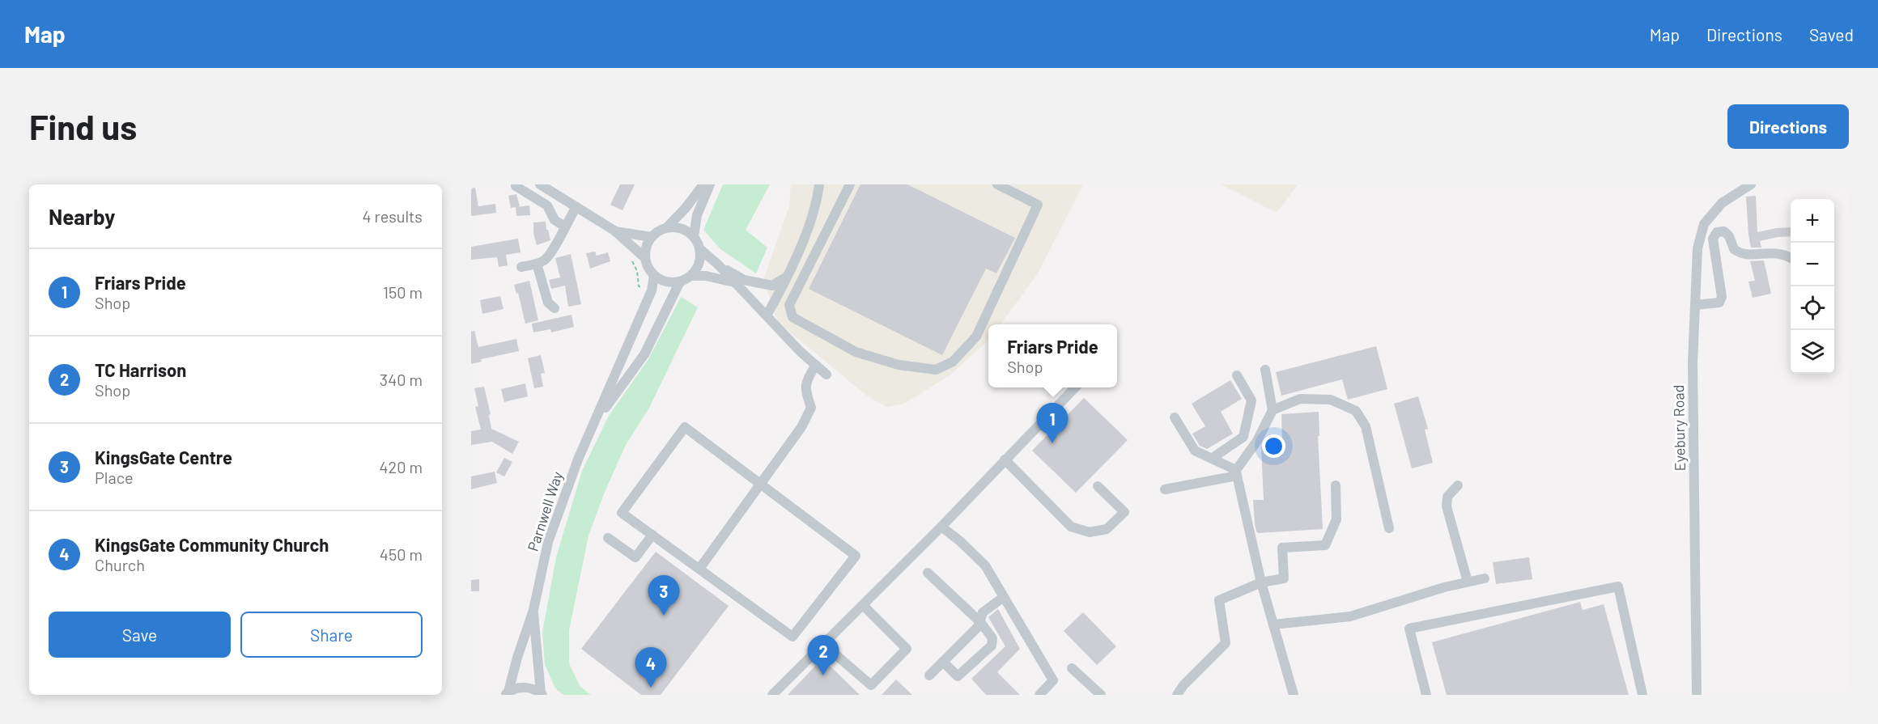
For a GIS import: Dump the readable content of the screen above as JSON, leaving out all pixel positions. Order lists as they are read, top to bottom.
{
  "streets": {
    "street": ["Eyebury Road", "Parnwell Way"]
  },
  "page": {
    "header": "Map",
    "nav": ["Map", "Directions", "Saved"],
    "buttons": [
      "Directions",
      ["Save", "Share"]
    ],
    "title": "Find us",
    "heading": ["Nearby", "4 results"],
    "map_buttons": ["+", "−"],
    "list": [
      {
        "mark": "1",
        "name": "Friars Pride",
        "note": "Shop",
        "value": "150 m"
      },
      {
        "mark": "2",
        "name": "TC Harrison",
        "note": "Shop",
        "value": "340 m"
      },
      {
        "mark": "3",
        "name": "KingsGate Centre",
        "note": "Place",
        "value": "420 m"
      },
      {
        "mark": "4",
        "name": "KingsGate Community Church",
        "note": "Church",
        "value": "450 m"
      }
    ],
    "popup": ["Friars Pride", "Shop"],
    "pins": [
      "1",
      "3",
      "2",
      "4"
    ]
  }
}
